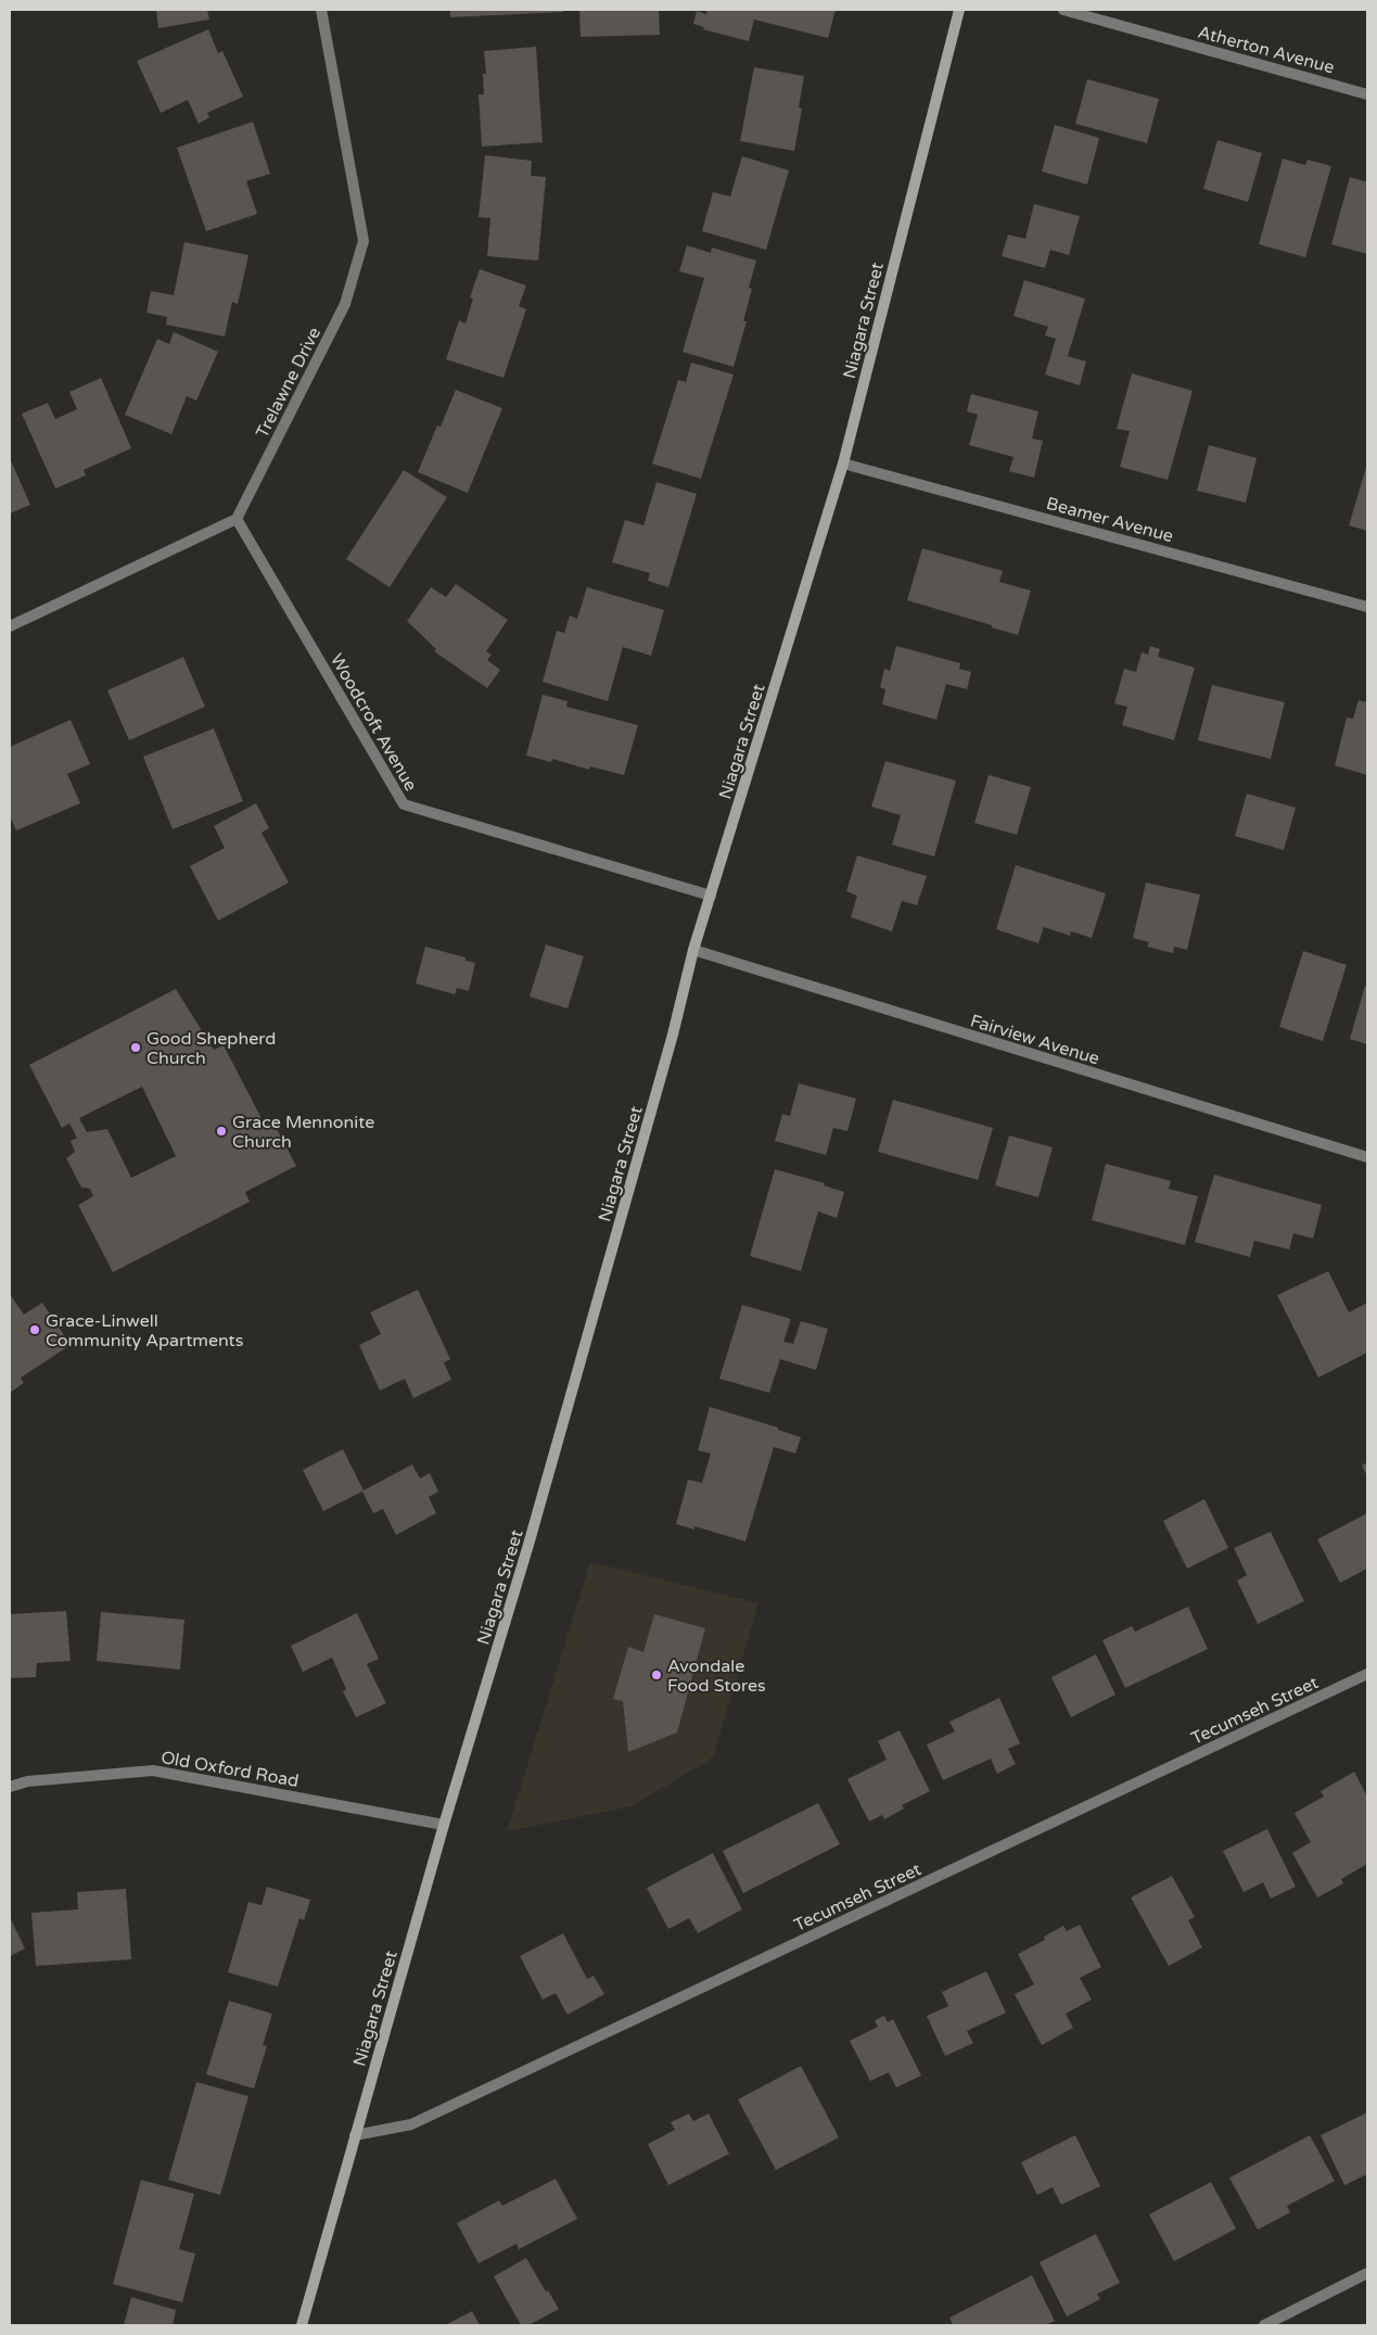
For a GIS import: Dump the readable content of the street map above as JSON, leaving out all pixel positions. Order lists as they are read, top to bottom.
{
  "streets": {
    "main road": ["Niagara Street"],
    "street": [
      "Atherton Avenue",
      "Trelawne Drive",
      "Beamer Avenue",
      "Woodcroft Avenue",
      "Fairview Avenue",
      "Tecumseh Street",
      "Old Oxford Road"
    ]
  },
  "crossings": [
    ["Niagara Street", "Beamer Avenue"],
    ["Niagara Street", "Woodcroft Avenue"],
    ["Niagara Street", "Fairview Avenue"],
    ["Niagara Street", "Tecumseh Street"],
    ["Niagara Street", "Old Oxford Road"],
    ["Trelawne Drive", "Woodcroft Avenue"]
  ],
  "places": [
    "Good Shepherd Church",
    "Grace Mennonite Church",
    "Grace-Linwell Community Apartments",
    "Avondale Food Stores"
  ]
}
